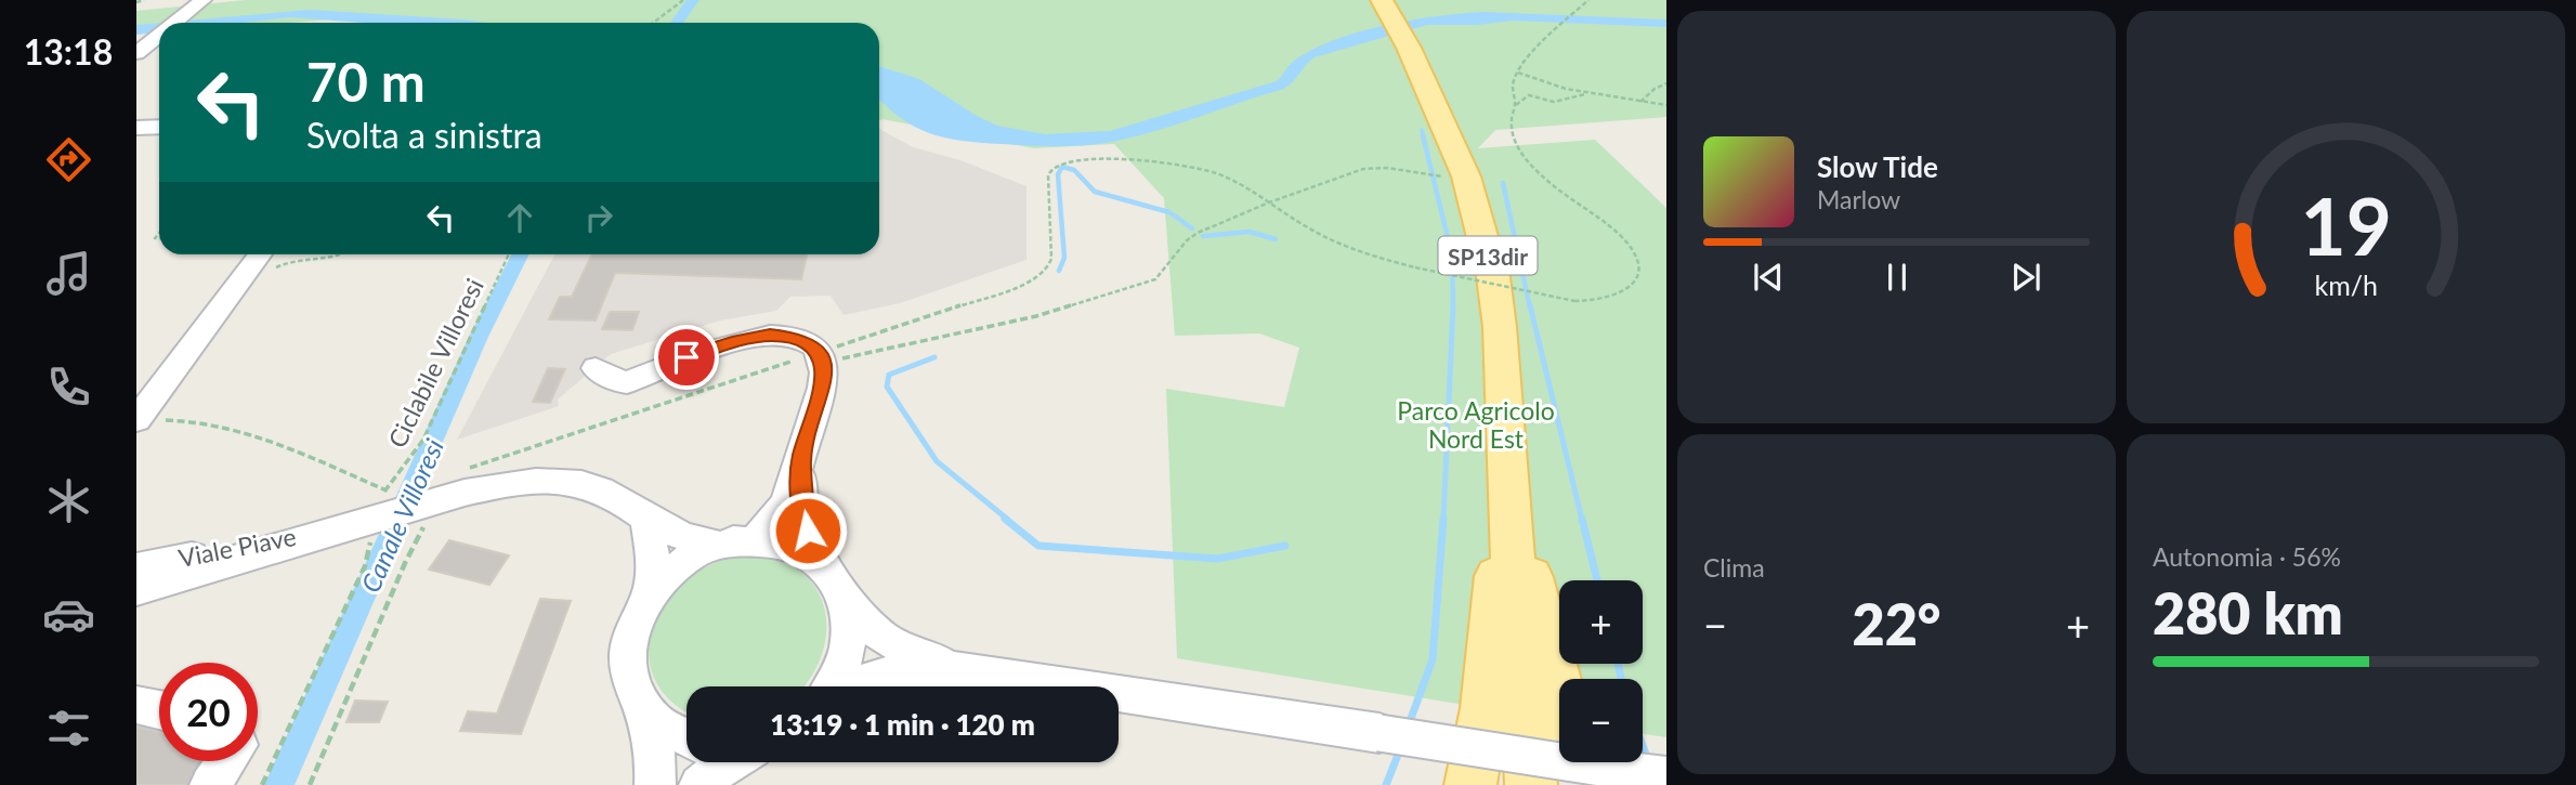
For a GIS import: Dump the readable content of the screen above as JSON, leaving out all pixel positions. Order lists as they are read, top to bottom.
{
  "streets": {
    "main road": ["SP13dir"],
    "street": ["Viale Piave"],
    "path": ["Ciclabile Villoresi"]
  },
  "water": ["Canale Villoresi"],
  "parks": ["Parco Agricolo Nord Est"],
  "page": {
    "tabs": "13:18",
    "turn": ["70 m", "Svolta a sinistra"],
    "song": ["Slow Tide", "Marlow"],
    "tile": [
      "Clima",
      ["Autonomia · 56%", "280 km"]
    ],
    "map_buttons": ["+", "−"],
    "heat": ["−", "22°", "+"],
    "limit": "20",
    "trip": "13:19 · 1 min · 120 m",
    "gauge": ["19", "km/h"]
  }
}
